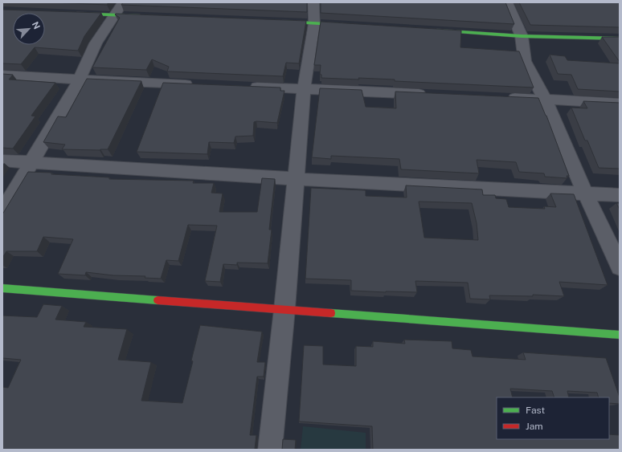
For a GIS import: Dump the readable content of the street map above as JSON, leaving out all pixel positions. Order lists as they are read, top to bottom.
{
  "legend": ["Fast", "Jam"],
  "north": "top right"
}
